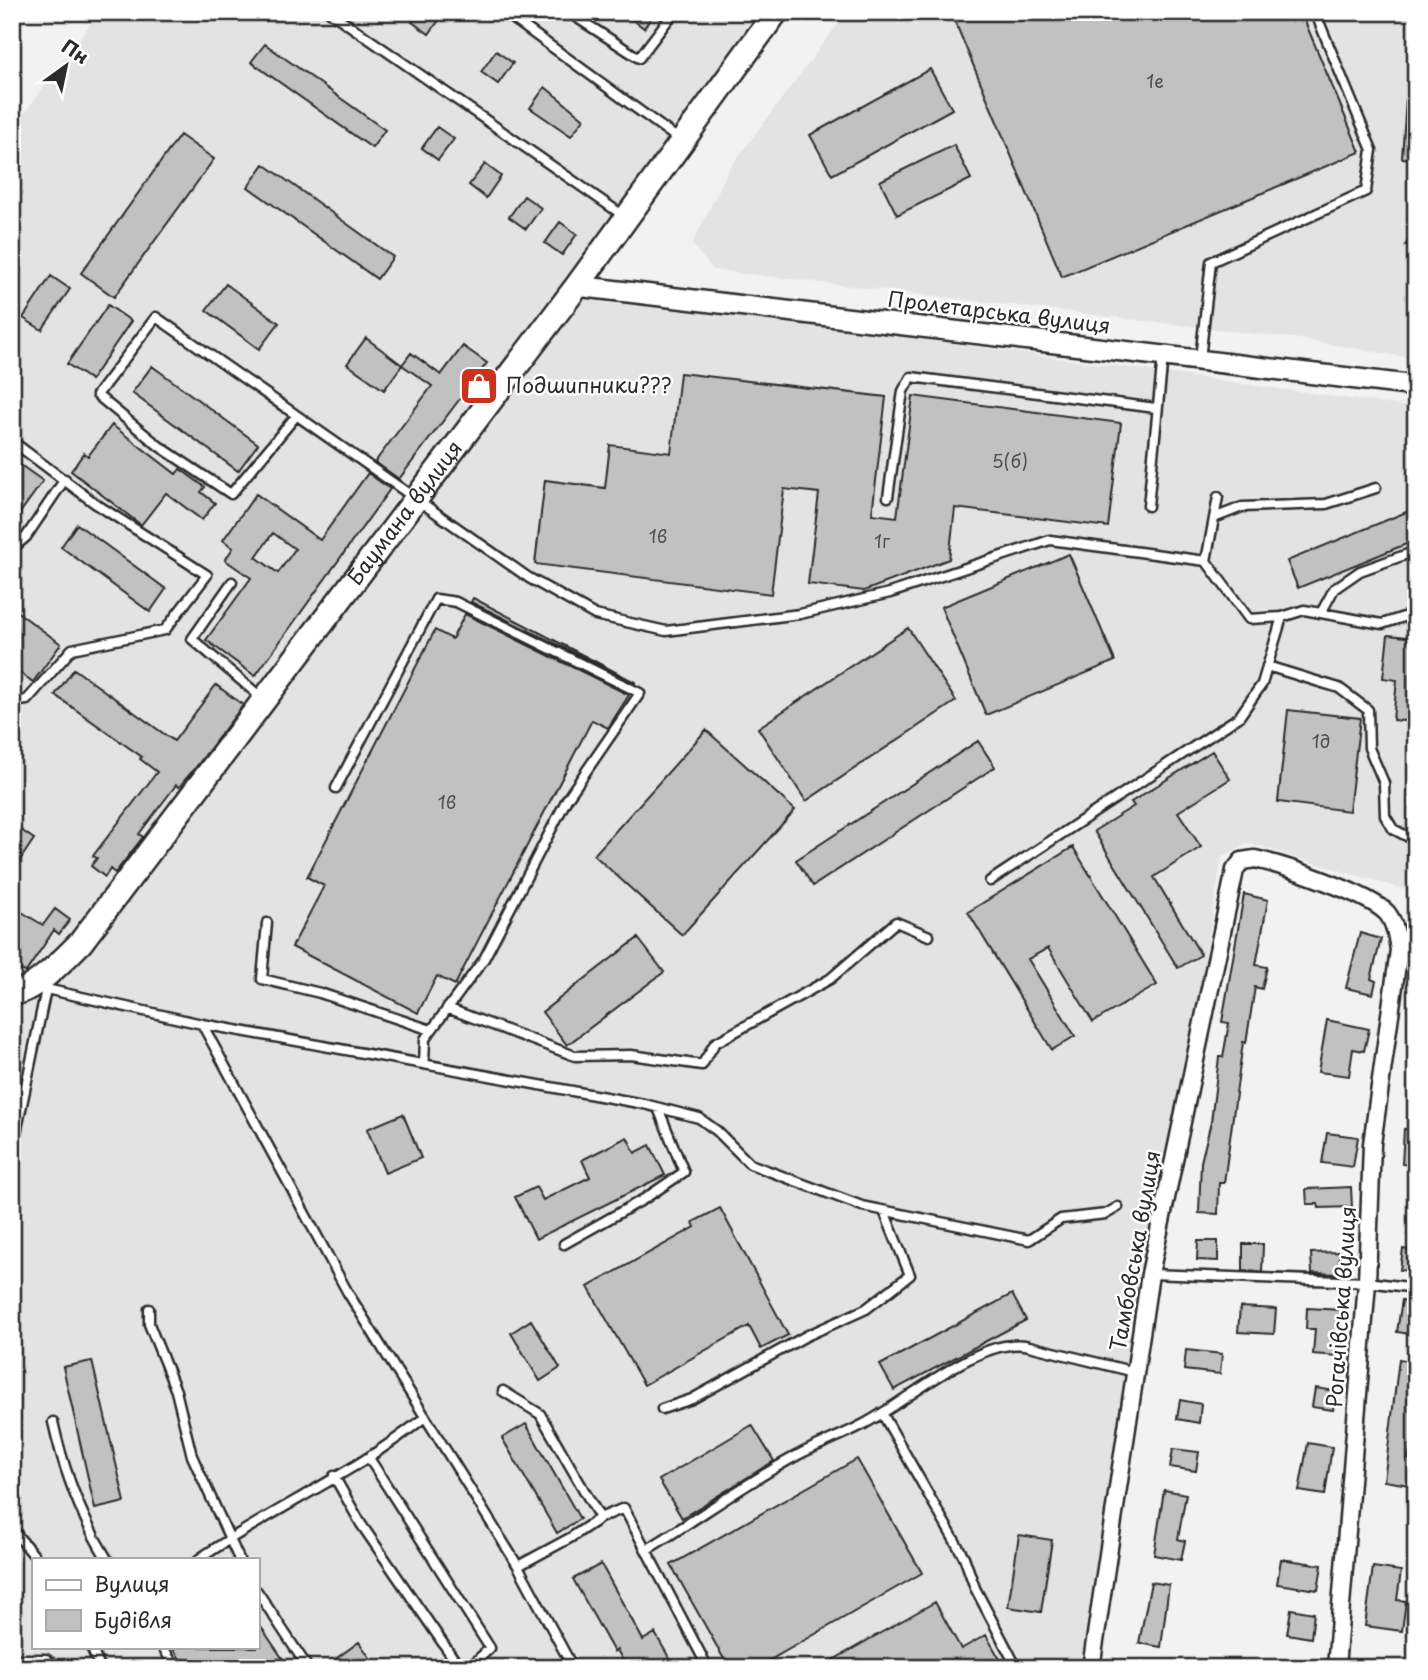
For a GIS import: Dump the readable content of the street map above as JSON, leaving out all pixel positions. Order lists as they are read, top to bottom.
{
  "streets": {
    "main road": ["Баумана вулиця"],
    "street": ["Пролетарська вулиця", "Тамбовська вулиця", "Рогачівська вулиця"]
  },
  "crossings": [
    ["Пролетарська вулиця", "Баумана вулиця"],
    ["Тамбовська вулиця", "Рогачівська вулиця"]
  ],
  "places": {
    "shop": ["Подшипники???"]
  },
  "house_numbers": [
    "1е",
    "5(б)",
    "1в",
    "1г",
    "1д",
    "1в"
  ],
  "legend": ["Вулиця", "Будівля"],
  "north": "top right"
}
